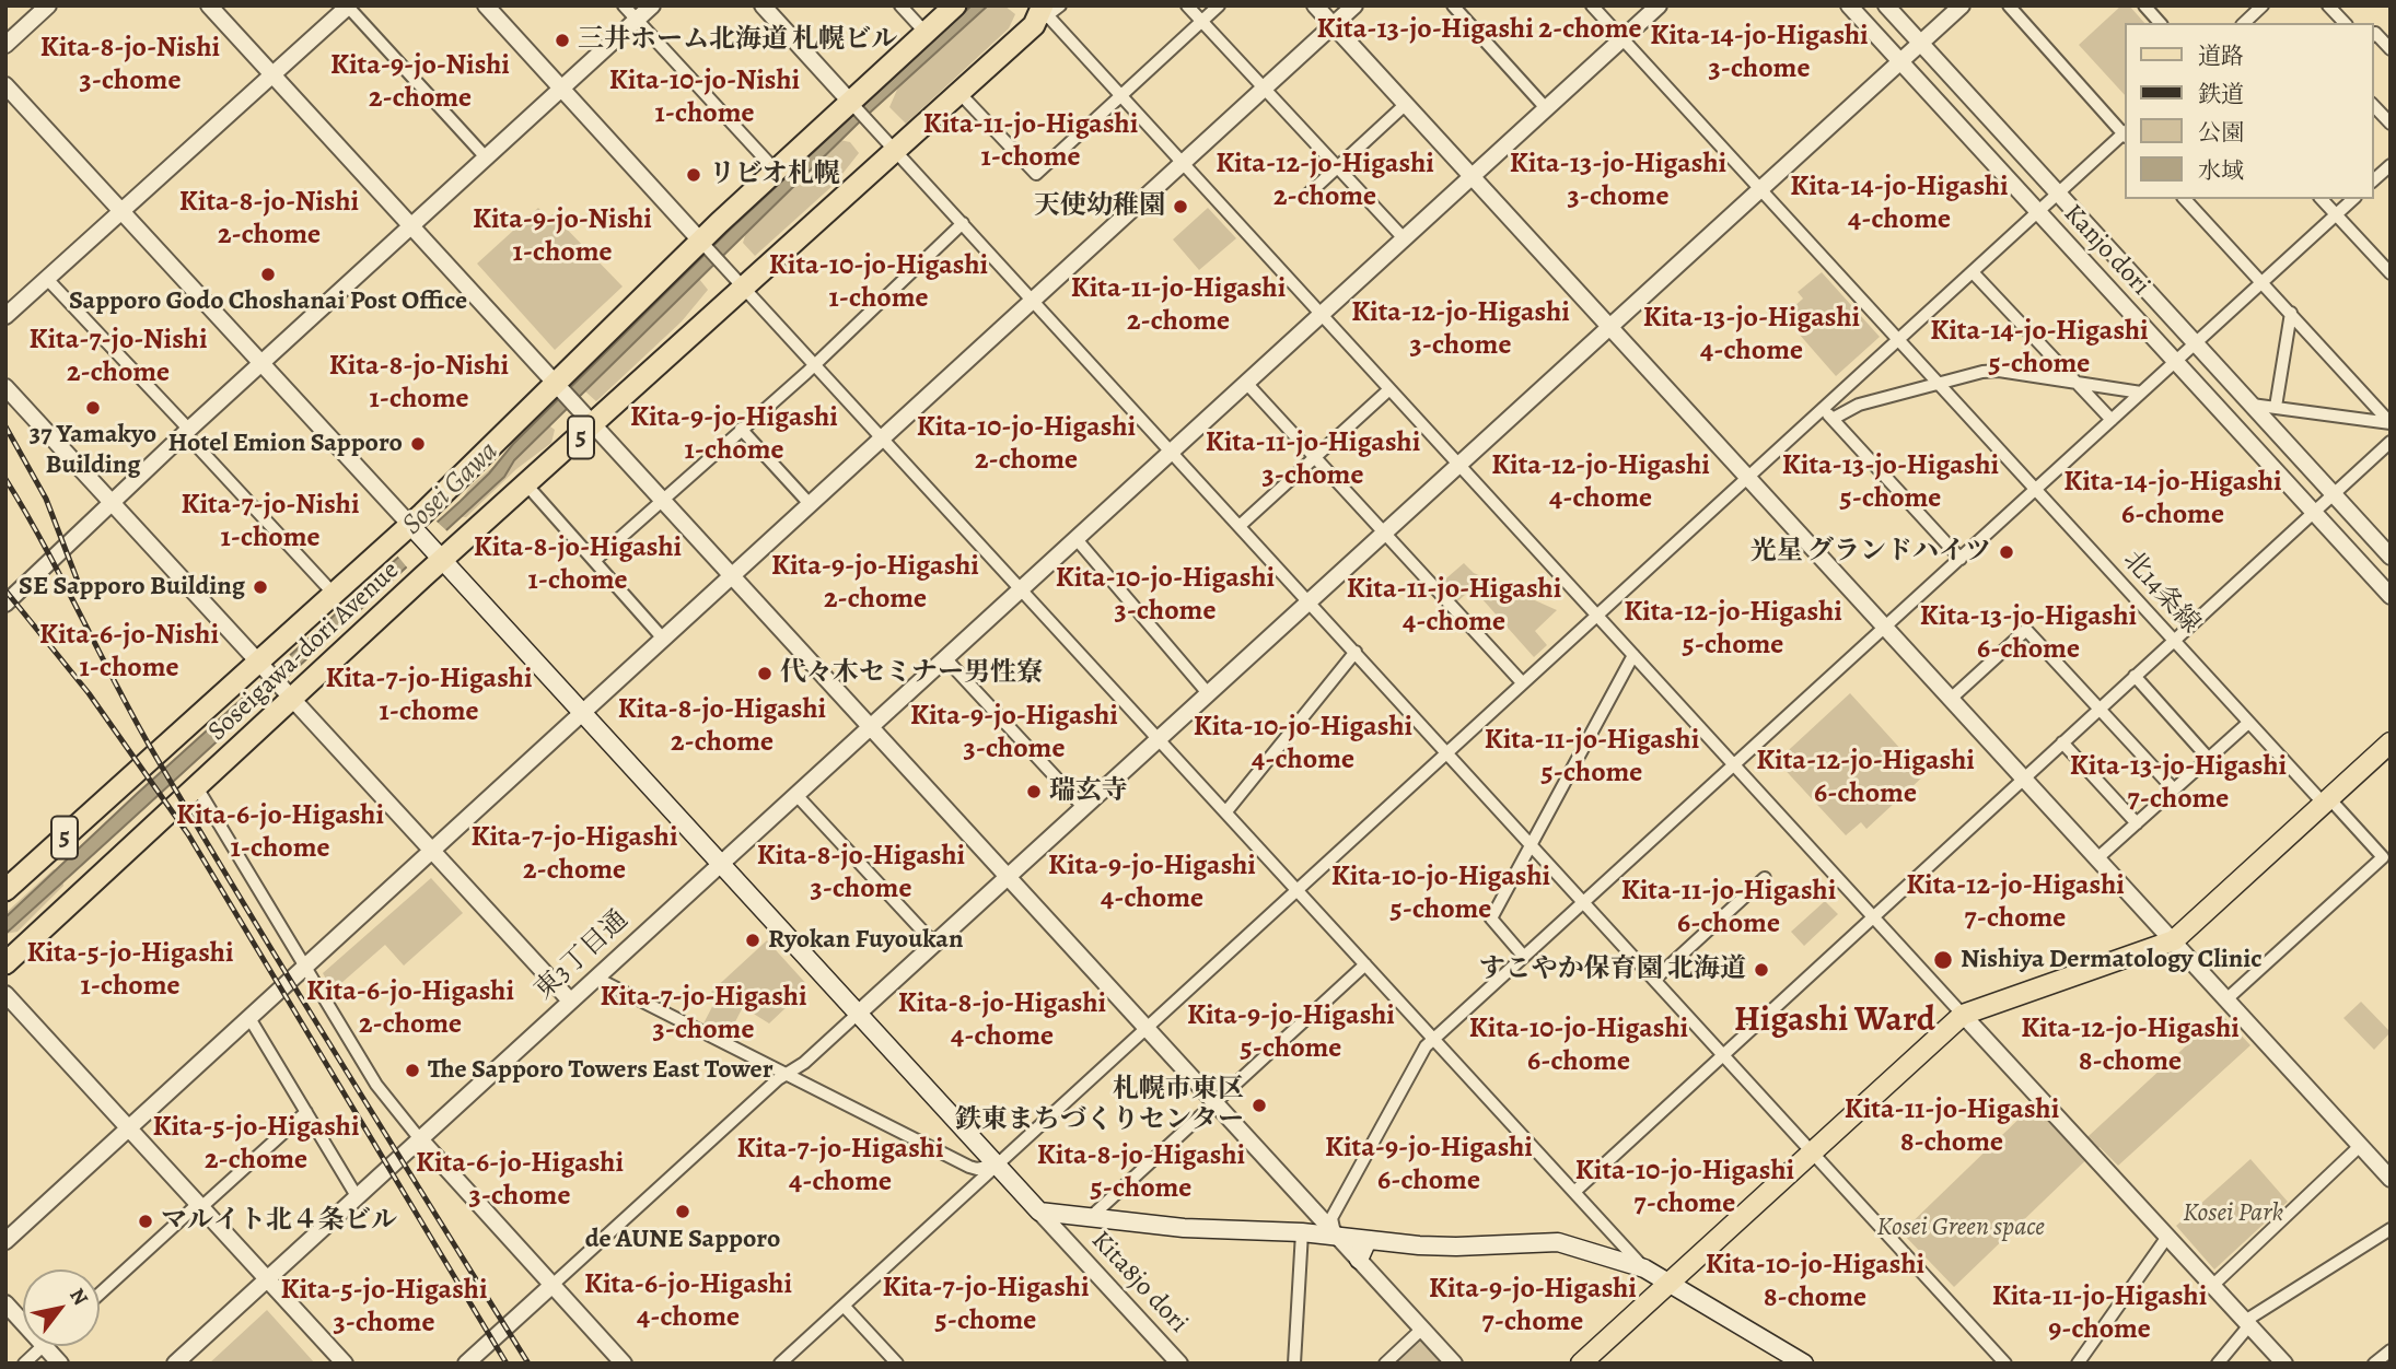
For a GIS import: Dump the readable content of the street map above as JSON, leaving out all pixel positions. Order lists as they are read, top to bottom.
{
  "streets": {
    "highway": ["5", "Soseigawa-dori Avenue"],
    "main road": ["Kita8jo dori"],
    "street": ["Kanjo dori", "北14条線", "東3丁目通"]
  },
  "crossings": [
    ["北14条線", "東3丁目通"],
    ["Soseigawa-dori Avenue", "Kita8jo dori"],
    ["東3丁目通", "Kita8jo dori"]
  ],
  "districts": [
    "Kita-13-jo-Higashi 2-chome",
    "Kita-14-jo-Higashi 3-chome",
    "Kita-8-jo-Nishi 3-chome",
    "Kita-9-jo-Nishi 2-chome",
    "Kita-10-jo-Nishi 1-chome",
    "Kita-11-jo-Higashi 1-chome",
    "Kita-12-jo-Higashi 2-chome",
    "Kita-13-jo-Higashi 3-chome",
    "Kita-14-jo-Higashi 4-chome",
    "Kita-8-jo-Nishi 2-chome",
    "Kita-9-jo-Nishi 1-chome",
    "Kita-10-jo-Higashi 1-chome",
    "Kita-11-jo-Higashi 2-chome",
    "Kita-12-jo-Higashi 3-chome",
    "Kita-13-jo-Higashi 4-chome",
    "Kita-14-jo-Higashi 5-chome",
    "Kita-7-jo-Nishi 2-chome",
    "Kita-8-jo-Nishi 1-chome",
    "Kita-9-jo-Higashi 1-chome",
    "Kita-10-jo-Higashi 2-chome",
    "Kita-11-jo-Higashi 3-chome",
    "Kita-12-jo-Higashi 4-chome",
    "Kita-13-jo-Higashi 5-chome",
    "Kita-14-jo-Higashi 6-chome",
    "Kita-7-jo-Nishi 1-chome",
    "Kita-8-jo-Higashi 1-chome",
    "Kita-9-jo-Higashi 2-chome",
    "Kita-10-jo-Higashi 3-chome",
    "Kita-11-jo-Higashi 4-chome",
    "Kita-12-jo-Higashi 5-chome",
    "Kita-13-jo-Higashi 6-chome",
    "Kita-6-jo-Nishi 1-chome",
    "Kita-7-jo-Higashi 1-chome",
    "Kita-8-jo-Higashi 2-chome",
    "Kita-9-jo-Higashi 3-chome",
    "Kita-10-jo-Higashi 4-chome",
    "Kita-11-jo-Higashi 5-chome",
    "Kita-12-jo-Higashi 6-chome",
    "Kita-13-jo-Higashi 7-chome",
    "Kita-6-jo-Higashi 1-chome",
    "Kita-7-jo-Higashi 2-chome",
    "Kita-8-jo-Higashi 3-chome",
    "Kita-9-jo-Higashi 4-chome",
    "Kita-10-jo-Higashi 5-chome",
    "Kita-12-jo-Higashi 7-chome",
    "Kita-11-jo-Higashi 6-chome",
    "Kita-5-jo-Higashi 1-chome",
    "Kita-6-jo-Higashi 2-chome",
    "Kita-7-jo-Higashi 3-chome",
    "Kita-8-jo-Higashi 4-chome",
    "Kita-9-jo-Higashi 5-chome",
    "Higashi Ward",
    "Kita-10-jo-Higashi 6-chome",
    "Kita-12-jo-Higashi 8-chome",
    "Kita-11-jo-Higashi 8-chome",
    "Kita-5-jo-Higashi 2-chome",
    "Kita-9-jo-Higashi 6-chome",
    "Kita-7-jo-Higashi 4-chome",
    "Kita-8-jo-Higashi 5-chome",
    "Kita-6-jo-Higashi 3-chome",
    "Kita-10-jo-Higashi 7-chome",
    "Kita-10-jo-Higashi 8-chome",
    "Kita-6-jo-Higashi 4-chome",
    "Kita-7-jo-Higashi 5-chome",
    "Kita-9-jo-Higashi 7-chome",
    "Kita-5-jo-Higashi 3-chome",
    "Kita-11-jo-Higashi 9-chome"
  ],
  "water": ["Sosei Gawa"],
  "parks": ["Kosei Park", "Kosei Green space"],
  "places": [
    "三井ホーム北海道 札幌ビル",
    "リビオ札幌",
    "天使幼稚園",
    "Sapporo Godo Choshanai Post Office",
    "37 Yamakyo Building",
    "Hotel Emion Sapporo",
    "光星 グランドハイツ",
    "SE Sapporo Building",
    "代々木セミナー男性寮",
    "瑞玄寺",
    "Ryokan Fuyoukan",
    "Nishiya Dermatology Clinic",
    "すこやか保育園 北海道",
    "The Sapporo Towers East Tower",
    "札幌市東区 鉄東まちづくりセンター",
    "de AUNE Sapporo",
    "マルイト北４条ビル"
  ],
  "legend": [
    "道路",
    "鉄道",
    "公園",
    "水域"
  ],
  "north": "top right"
}
